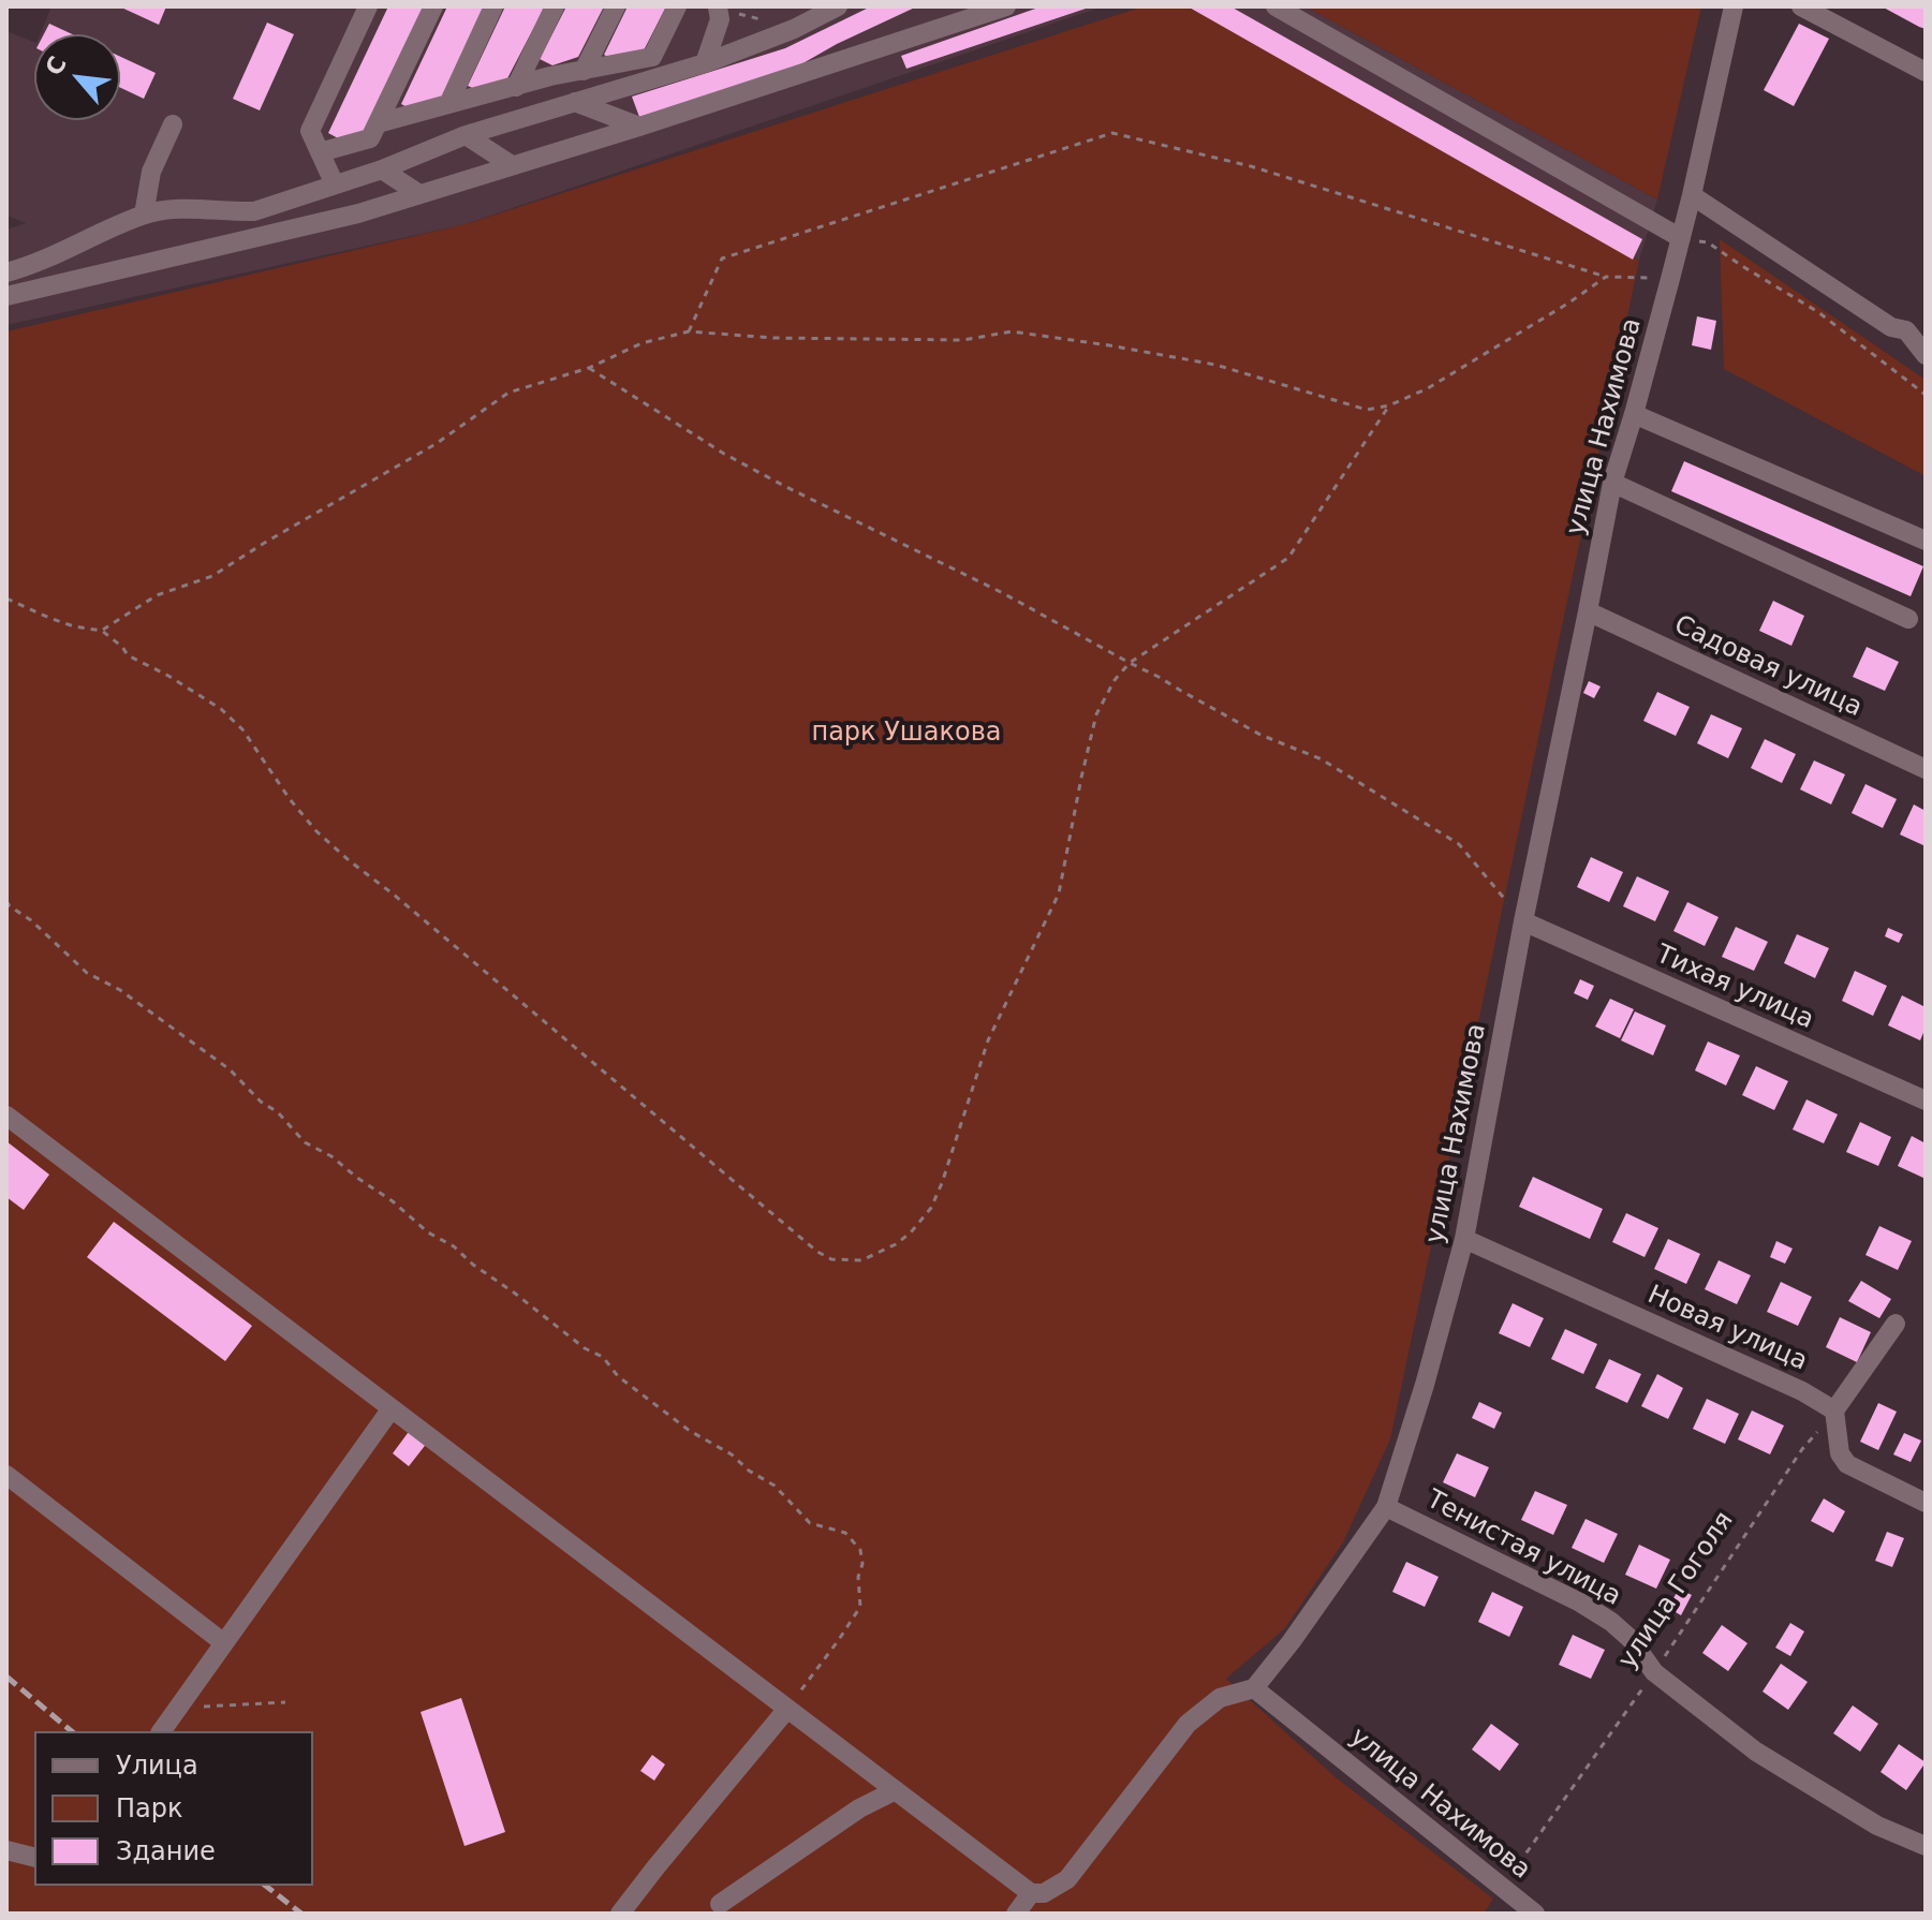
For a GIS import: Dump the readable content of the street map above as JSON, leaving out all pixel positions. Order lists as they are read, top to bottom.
{
  "streets": {
    "street": [
      "улица Нахимова",
      "Садовая улица",
      "Тихая улица",
      "Новая улица",
      "Тенистая улица"
    ],
    "path": ["улица Гоголя"]
  },
  "crossings": [
    ["улица Нахимова", "Садовая улица"],
    ["улица Нахимова", "Тихая улица"],
    ["улица Нахимова", "Новая улица"],
    ["улица Нахимова", "Тенистая улица"],
    ["улица Нахимова", "улица Гоголя"],
    ["Новая улица", "улица Гоголя"],
    ["Тенистая улица", "улица Гоголя"]
  ],
  "parks": ["парк Ушакова"],
  "legend": ["Улица", "Парк", "Здание"],
  "north": "top left"
}
